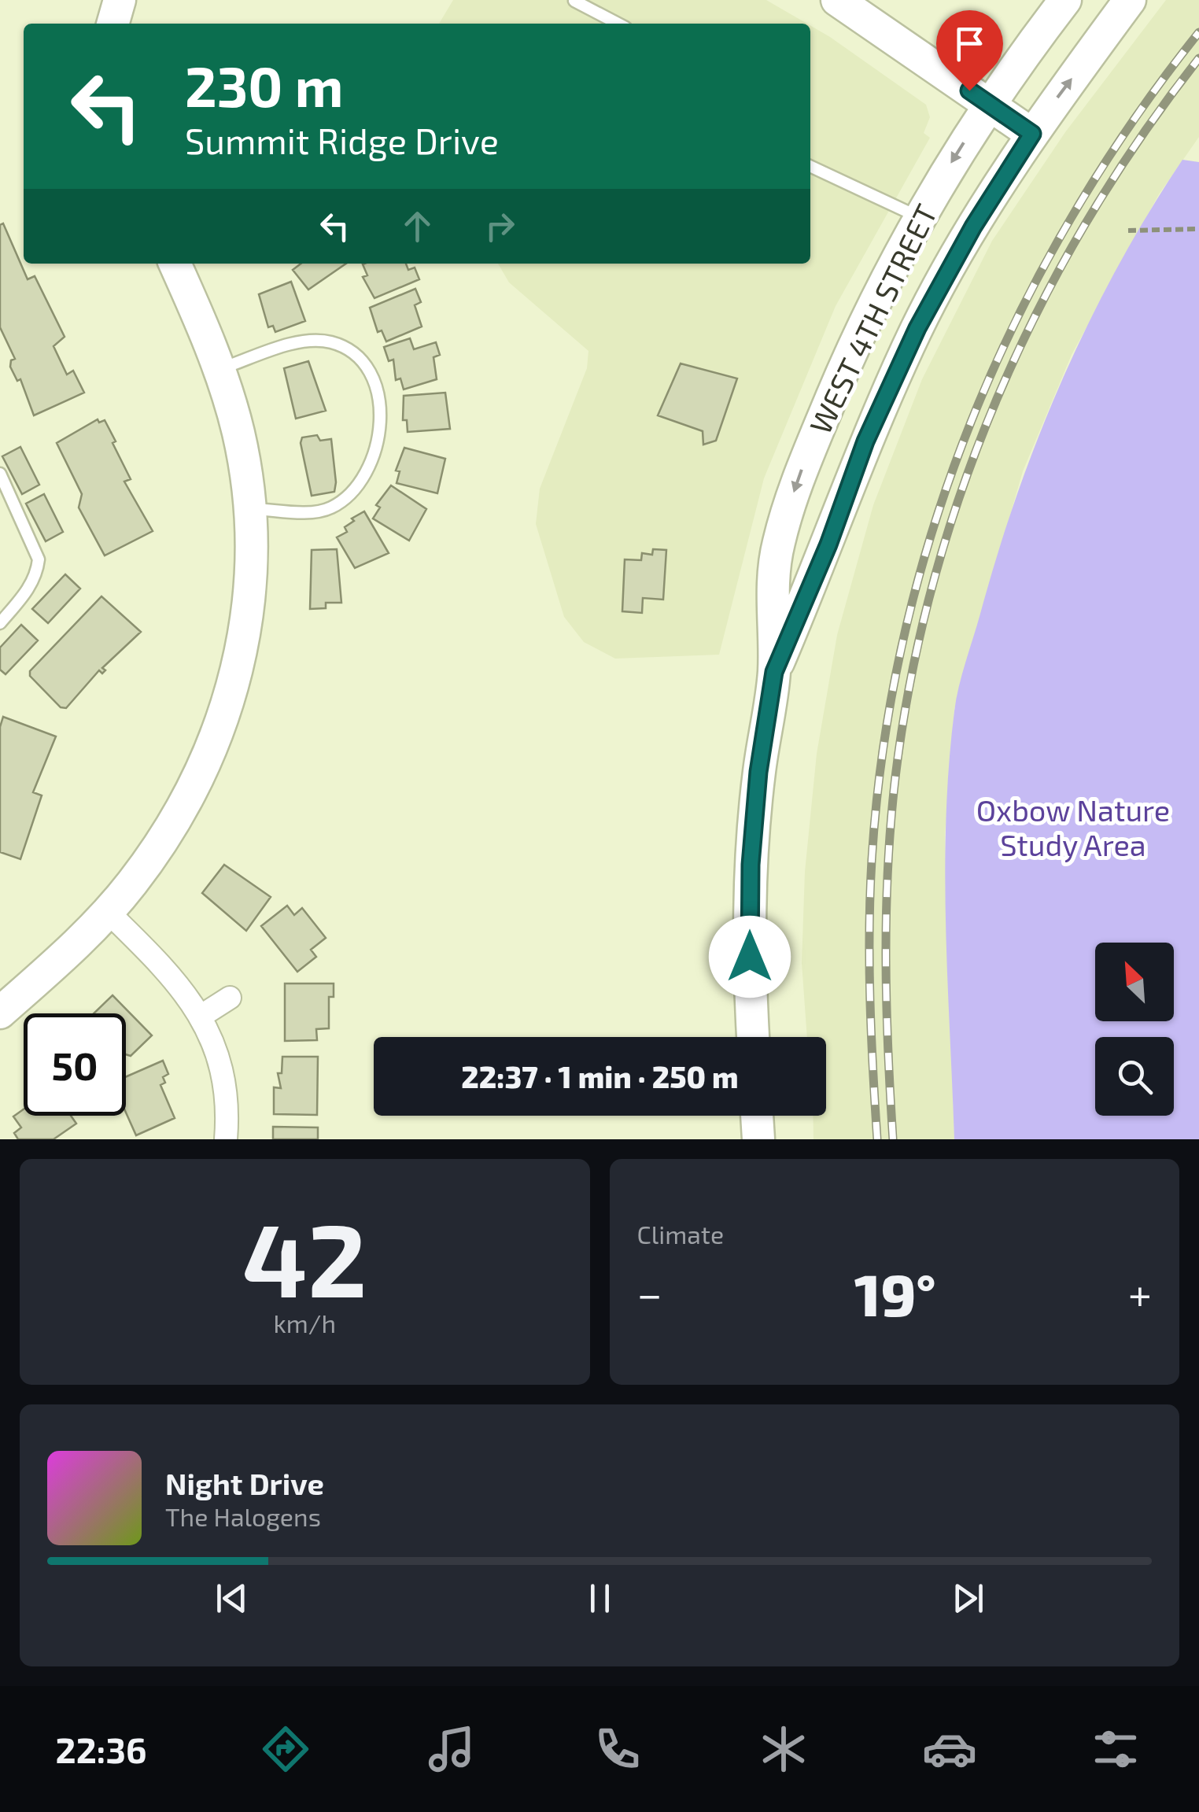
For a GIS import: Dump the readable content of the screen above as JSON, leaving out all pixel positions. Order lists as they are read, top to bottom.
{
  "streets": {
    "main road": ["WEST 4TH STREET"]
  },
  "parks": ["Oxbow Nature Study Area"],
  "north": "top left",
  "page": {
    "turn": ["230 m", "Summit Ridge Drive"],
    "limit": "50",
    "trip": "22:37 · 1 min · 250 m",
    "tile": [
      ["42", "km/h"],
      "Climate"
    ],
    "heat": ["−", "19°", "+"],
    "song": ["Night Drive", "The Halogens"],
    "tabs": "22:36"
  }
}
